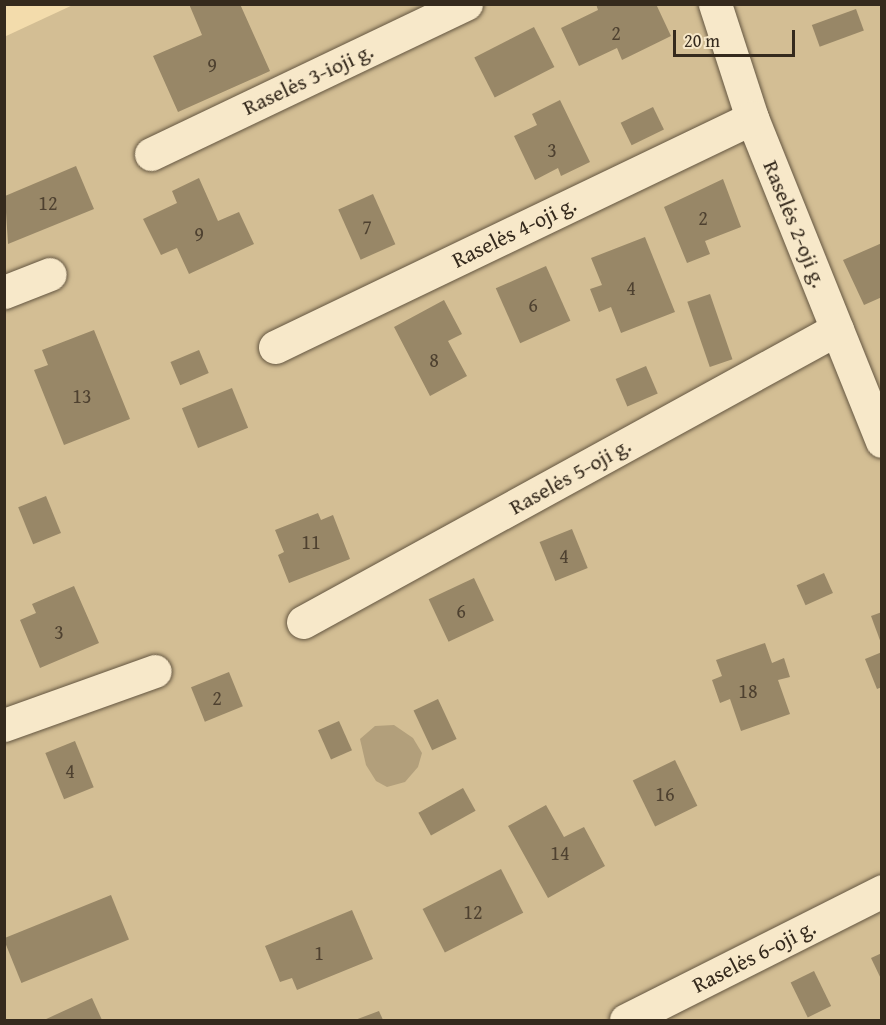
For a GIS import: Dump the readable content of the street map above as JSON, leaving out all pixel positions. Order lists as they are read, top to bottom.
{
  "streets": {
    "street": [
      "Raselės 3-ioji g.",
      "Raselės 2-oji g.",
      "Raselės 4-oji g.",
      "Raselės 5-oji g.",
      "Raselės 6-oji g."
    ]
  },
  "crossings": [
    ["Raselės 2-oji g.", "Raselės 4-oji g."],
    ["Raselės 2-oji g.", "Raselės 5-oji g."]
  ],
  "house_numbers": [
    "2",
    "9",
    "3",
    "12",
    "2",
    "7",
    "9",
    "4",
    "6",
    "8",
    "13",
    "11",
    "4",
    "6",
    "3",
    "18",
    "2",
    "4",
    "16",
    "14",
    "12",
    "1"
  ],
  "scale_bar": "20 m"
}
